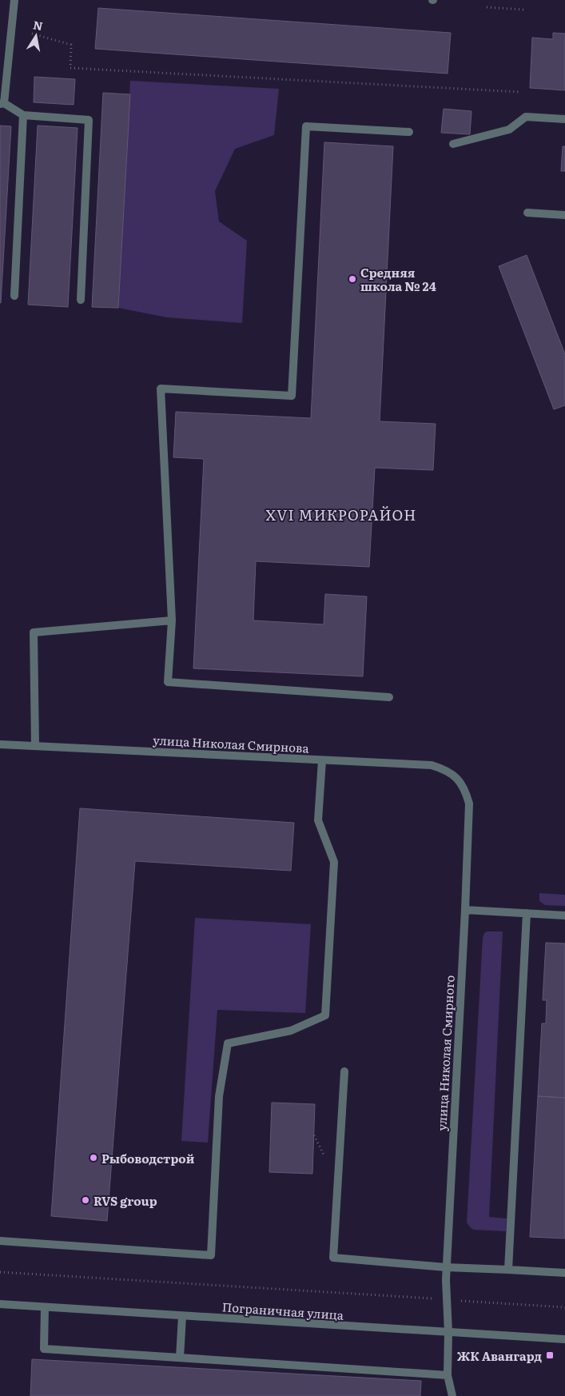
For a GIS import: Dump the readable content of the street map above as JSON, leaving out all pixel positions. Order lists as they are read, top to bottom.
{
  "streets": {
    "street": ["улица Николая Смирнова", "улица Николая Смирного", "Пограничная улица"]
  },
  "crossings": [
    ["улица Николая Смирнова", "улица Николая Смирного"],
    ["улица Николая Смирного", "Пограничная улица"]
  ],
  "districts": ["XVI МИКРОРАЙОН"],
  "places": {
    "other": ["Средняя школа № 24", "Рыбоводстрой", "RVS group"],
    "transit": ["ЖК Авангард"]
  },
  "north": "top"
}
